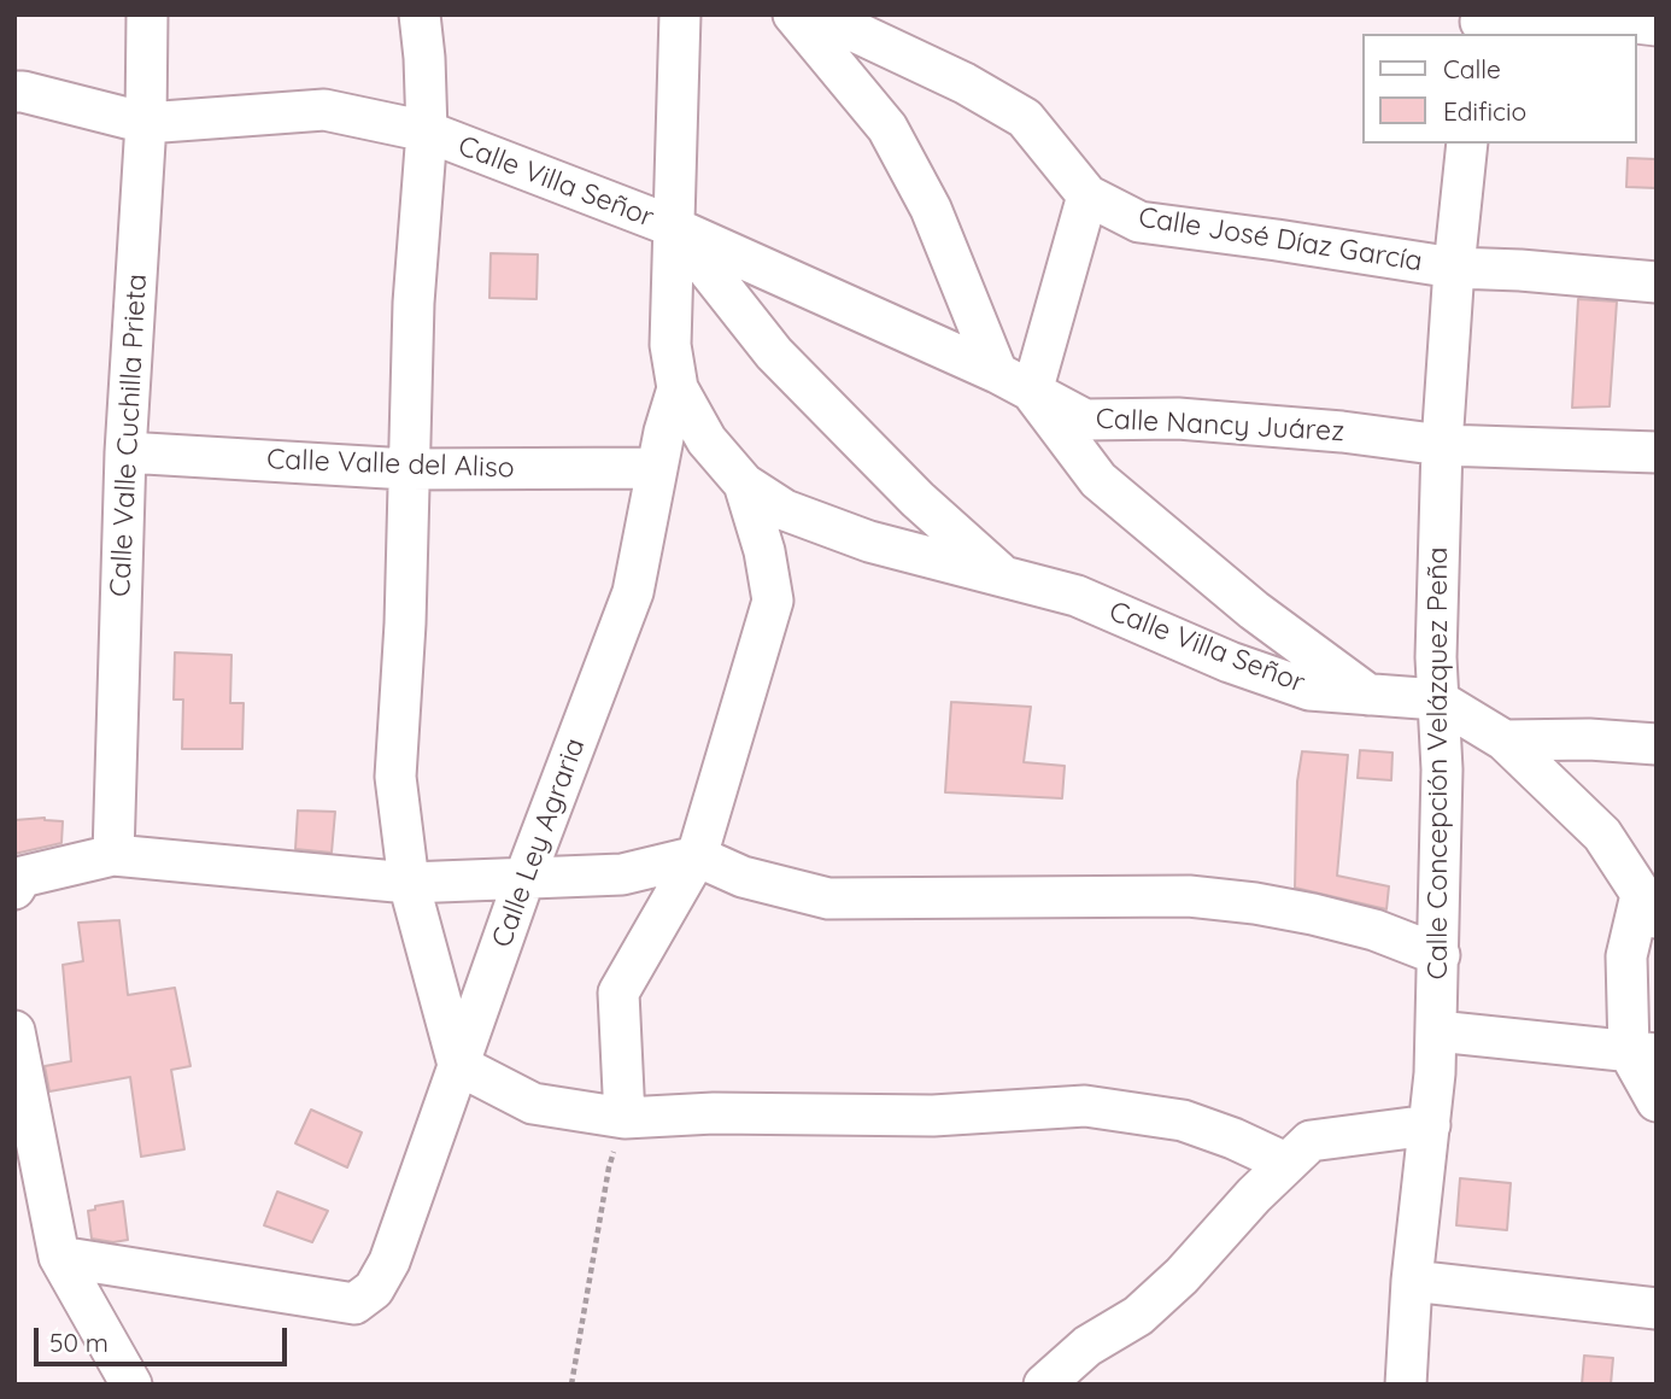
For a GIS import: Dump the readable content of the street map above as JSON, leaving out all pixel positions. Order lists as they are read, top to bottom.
{
  "streets": {
    "street": [
      "Calle Villa Señor",
      "Calle José Díaz García",
      "Calle Nancy Juárez",
      "Calle Valle Cuchilla Prieta",
      "Calle Valle del Aliso",
      "Calle Concepción Velázquez Peña",
      "Calle Ley Agraria"
    ]
  },
  "crossings": [
    ["Calle Villa Señor", "Calle Nancy Juárez"],
    ["Calle Villa Señor", "Calle Valle Cuchilla Prieta"],
    ["Calle Villa Señor", "Calle Concepción Velázquez Peña"],
    ["Calle Villa Señor", "Calle Ley Agraria"],
    ["Calle José Díaz García", "Calle Concepción Velázquez Peña"],
    ["Calle Nancy Juárez", "Calle Concepción Velázquez Peña"],
    ["Calle Valle Cuchilla Prieta", "Calle Valle del Aliso"],
    ["Calle Valle del Aliso", "Calle Ley Agraria"]
  ],
  "legend": ["Calle", "Edificio"],
  "scale_bar": "50 m"
}
